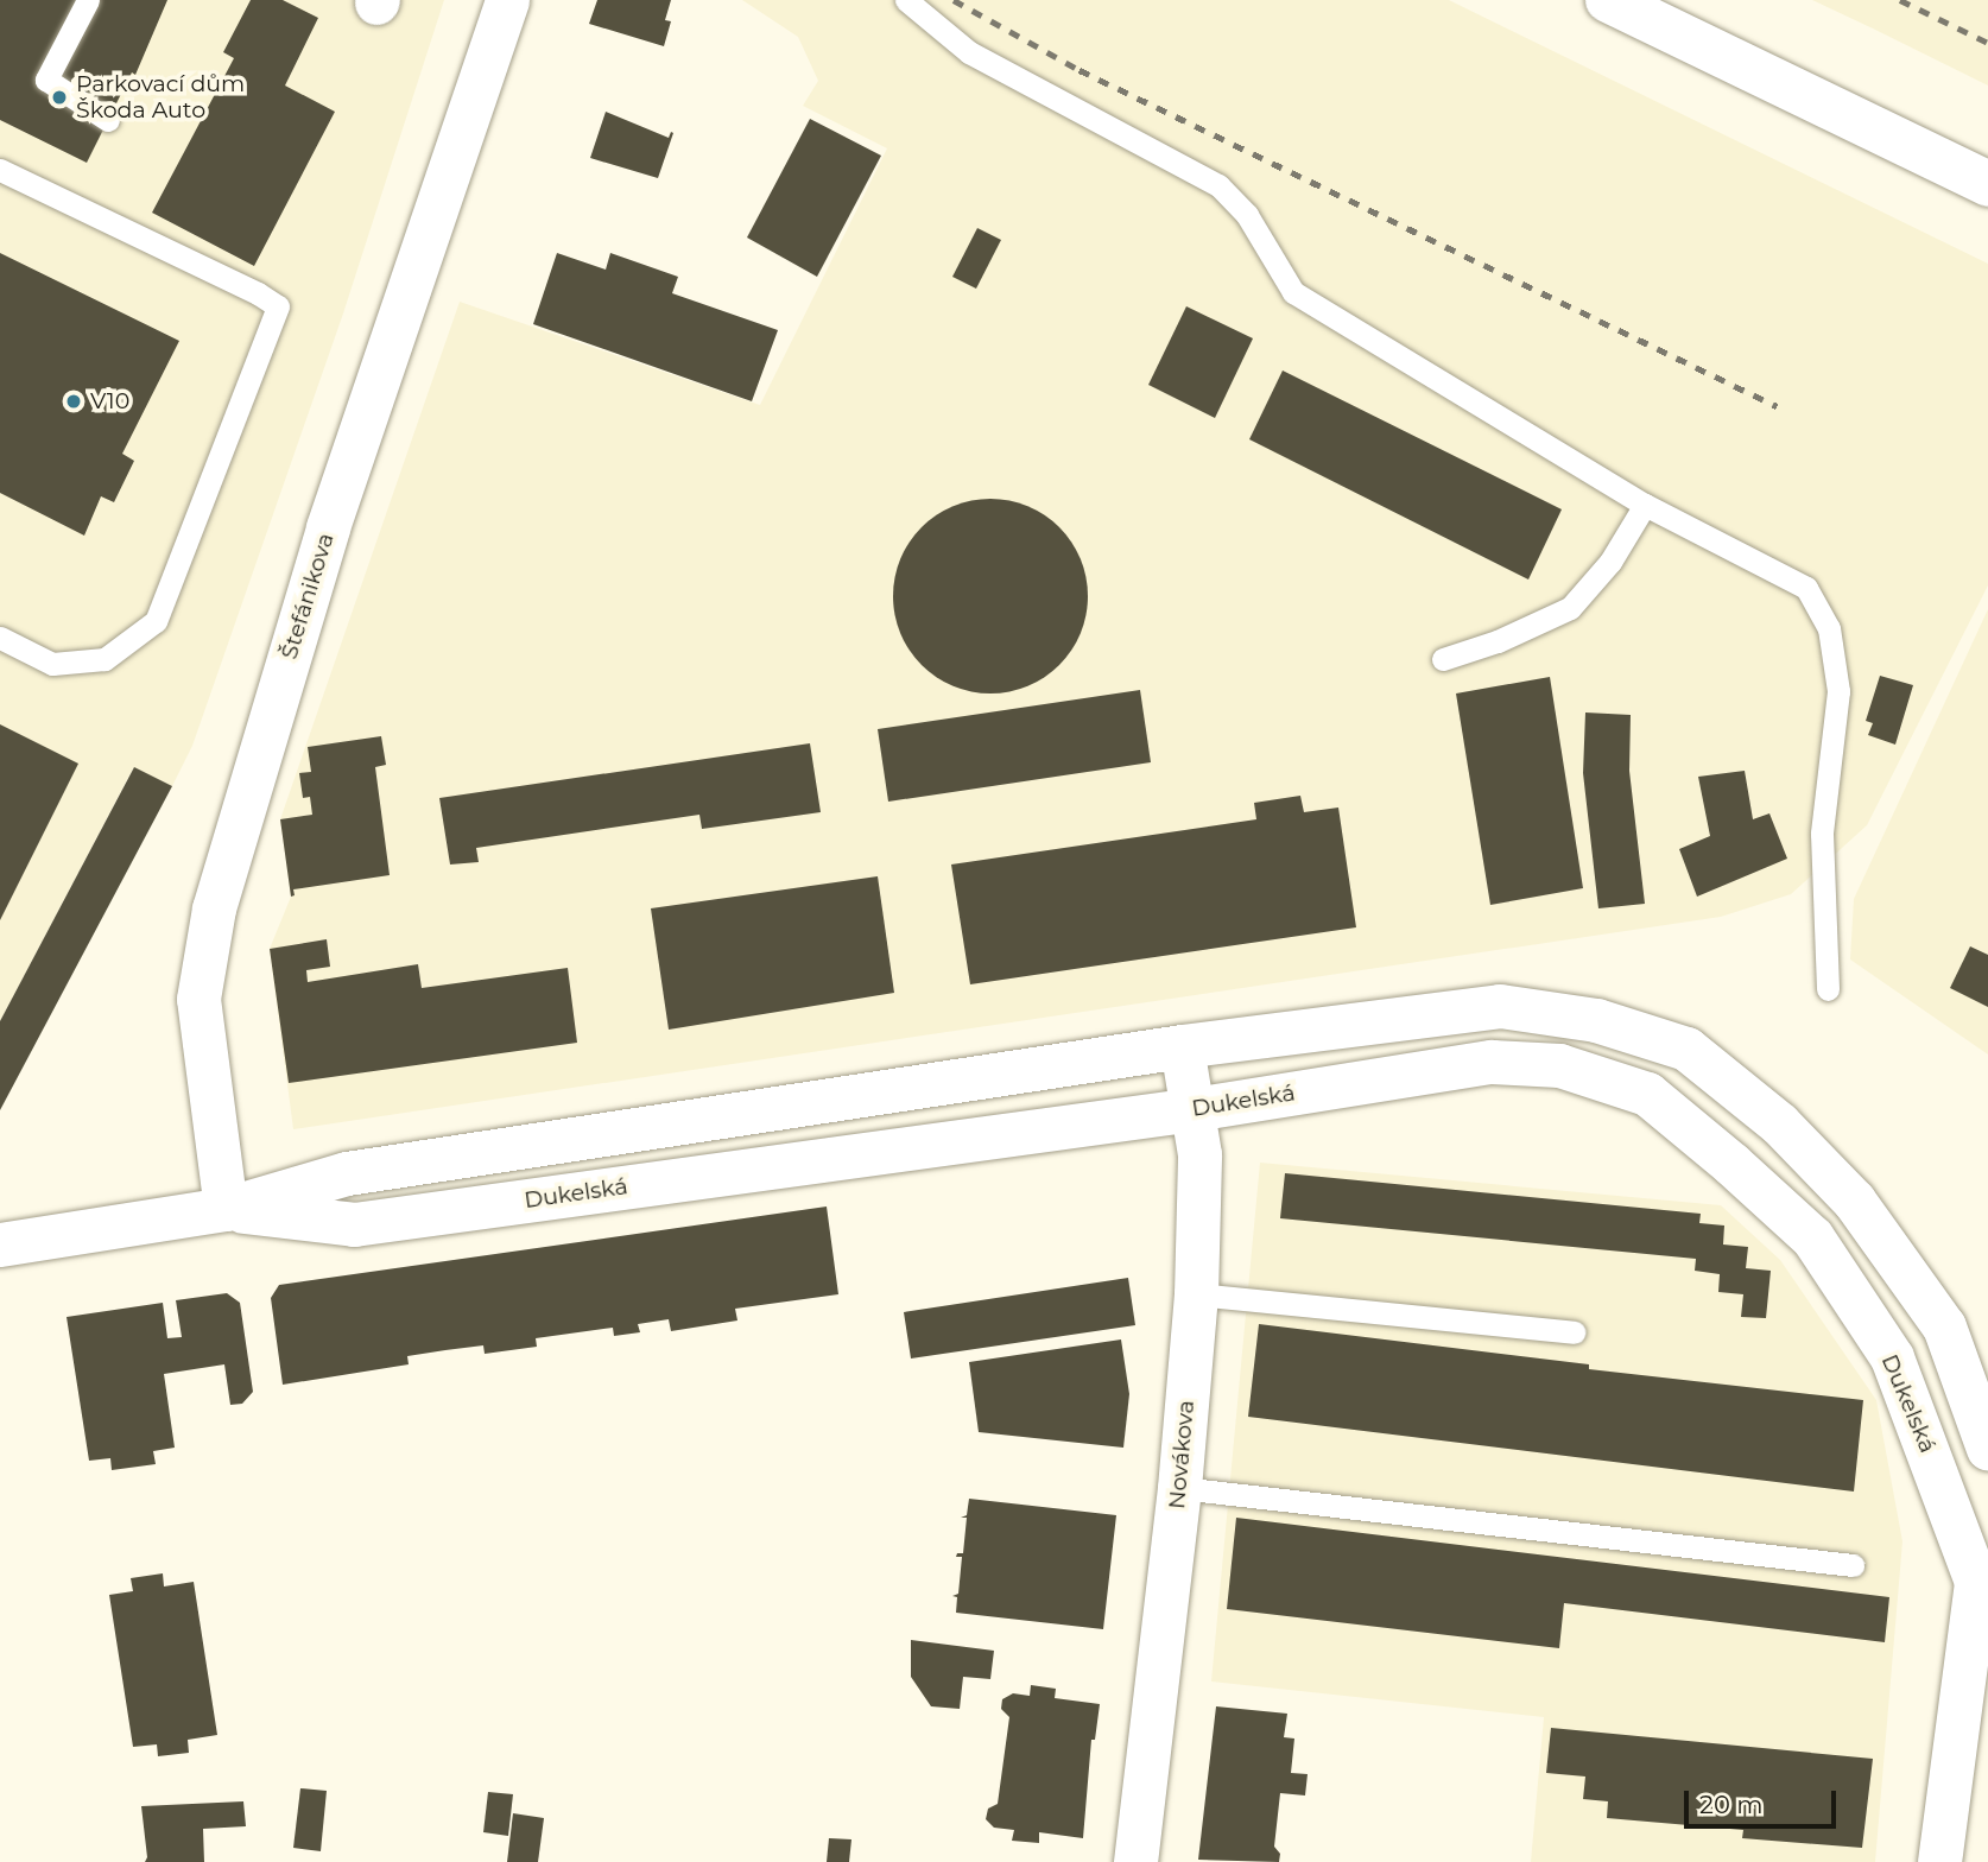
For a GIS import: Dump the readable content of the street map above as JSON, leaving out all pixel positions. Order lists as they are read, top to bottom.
{
  "streets": {
    "street": ["Štefánikova", "Dukelská", "Novákova"]
  },
  "crossings": [
    ["Štefánikova", "Dukelská"],
    ["Dukelská", "Novákova"]
  ],
  "places": ["Parkovací dům Škoda Auto", "V10"],
  "scale_bar": "20 m"
}
